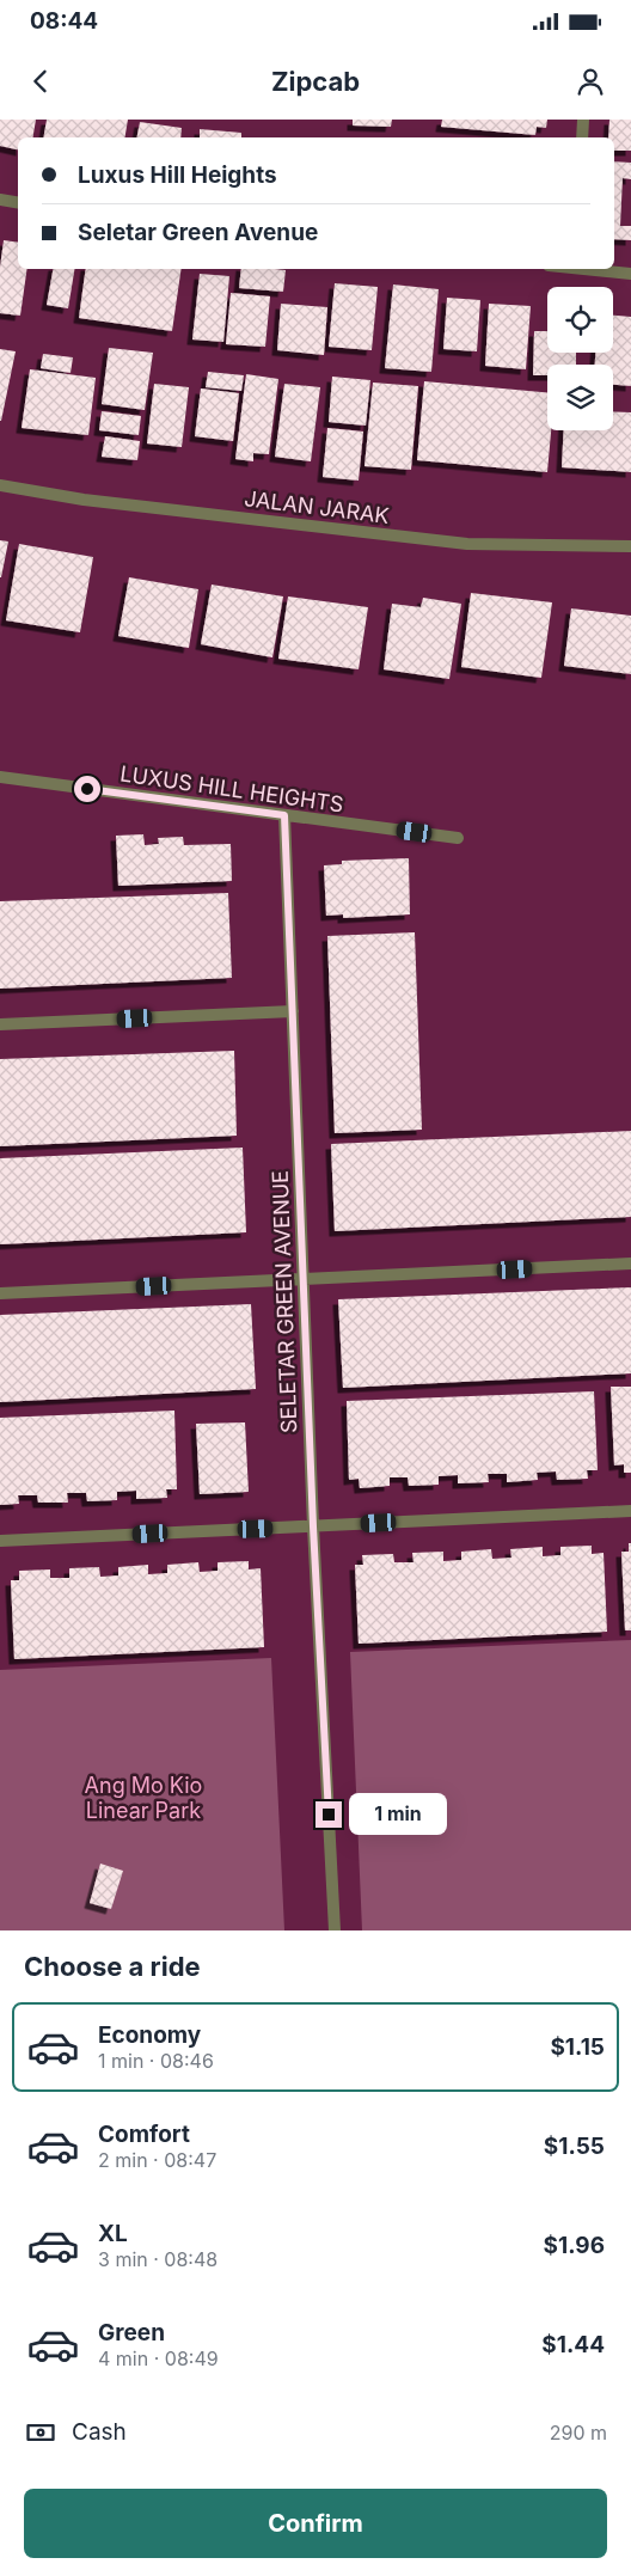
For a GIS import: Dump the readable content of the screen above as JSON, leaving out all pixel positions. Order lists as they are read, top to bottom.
{
  "streets": {
    "street": ["JALAN JARAK", "LUXUS HILL HEIGHTS", "SELETAR GREEN AVENUE"]
  },
  "crossings": [
    ["LUXUS HILL HEIGHTS", "SELETAR GREEN AVENUE"]
  ],
  "parks": ["Ang Mo Kio Linear Park"],
  "page": {
    "status": "08:44",
    "header": "Zipcab",
    "banner": ["Luxus Hill Heights", "Seletar Green Avenue"],
    "bubble": "1 min",
    "heading": "Choose a ride",
    "list": [
      {
        "name": "Economy",
        "note": "1 min · 08:46",
        "value": "$1.15"
      },
      {
        "name": "Comfort",
        "note": "2 min · 08:47",
        "value": "$1.55"
      },
      {
        "name": "XL",
        "note": "3 min · 08:48",
        "value": "$1.96"
      },
      {
        "name": "Green",
        "note": "4 min · 08:49",
        "value": "$1.44"
      }
    ],
    "pay": ["Cash", "290 m"],
    "buttons": "Confirm"
  }
}
